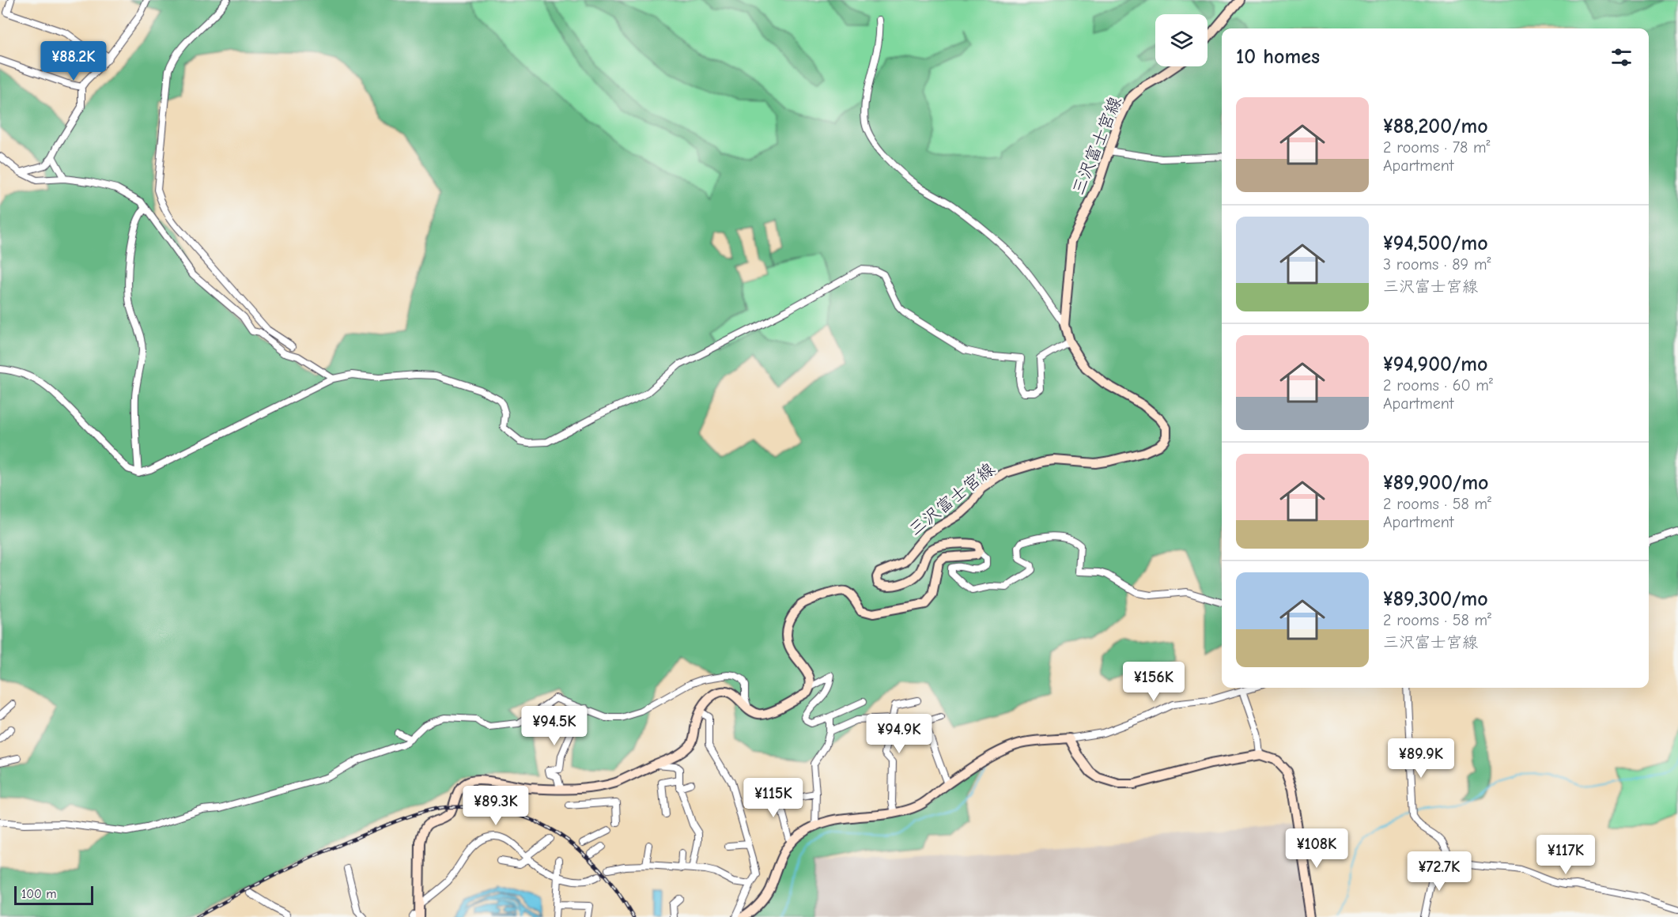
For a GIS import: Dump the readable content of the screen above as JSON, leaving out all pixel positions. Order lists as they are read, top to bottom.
{
  "streets": {
    "main road": ["三沢富士宮線"]
  },
  "scale_bar": "100 m",
  "page": {
    "heading": "10 homes",
    "price": [
      "¥88.2K",
      "¥156K",
      "¥94.5K",
      "¥94.9K",
      "¥89.9K",
      "¥115K",
      "¥89.3K",
      "¥108K",
      "¥117K",
      "¥72.7K"
    ],
    "list": [
      {
        "name": "¥88,200/mo",
        "note": "2 rooms · 78 m² · Apartment"
      },
      {
        "name": "¥94,500/mo",
        "note": "3 rooms · 89 m² · 三沢富士宮線"
      },
      {
        "name": "¥94,900/mo",
        "note": "2 rooms · 60 m² · Apartment"
      },
      {
        "name": "¥89,900/mo",
        "note": "2 rooms · 58 m² · Apartment"
      },
      {
        "name": "¥89,300/mo",
        "note": "2 rooms · 58 m² · 三沢富士宮線"
      }
    ],
    "scale": "100 m"
  }
}
